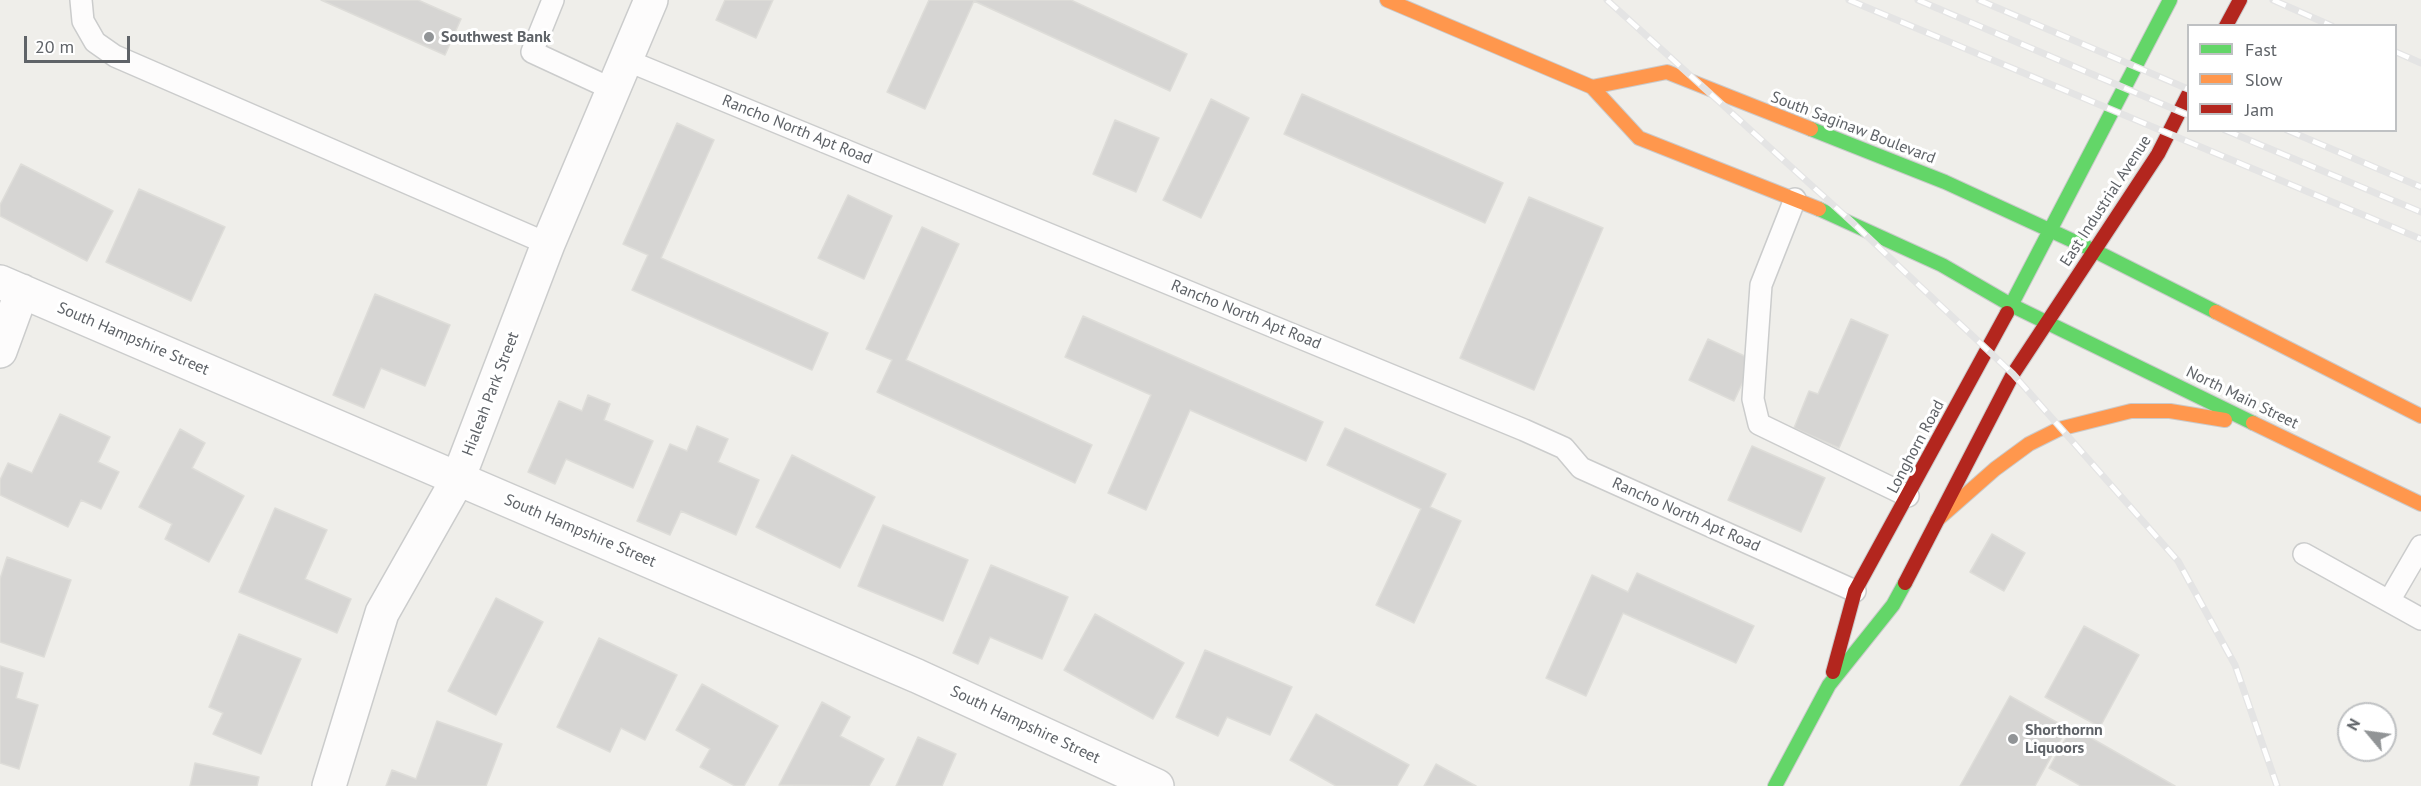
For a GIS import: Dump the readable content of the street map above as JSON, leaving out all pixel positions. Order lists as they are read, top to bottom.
{
  "streets": {
    "main road": [
      "South Saginaw Boulevard",
      "East Industrial Avenue",
      "North Main Street",
      "Longhorn Road"
    ],
    "street": ["South Hampshire Street", "Hialeah Park Street"],
    "lane": ["Rancho North Apt Road"]
  },
  "crossings": [
    ["South Saginaw Boulevard", "East Industrial Avenue"],
    ["South Saginaw Boulevard", "Longhorn Road"],
    ["Rancho North Apt Road", "Hialeah Park Street"],
    ["Rancho North Apt Road", "Longhorn Road"],
    ["East Industrial Avenue", "North Main Street"],
    ["East Industrial Avenue", "Longhorn Road"],
    ["South Hampshire Street", "Hialeah Park Street"],
    ["North Main Street", "Longhorn Road"]
  ],
  "places": ["Southwest Bank", "Shorthornn Liquoors"],
  "legend": ["Fast", "Slow", "Jam"],
  "scale_bar": "20 m",
  "north": "top left"
}
